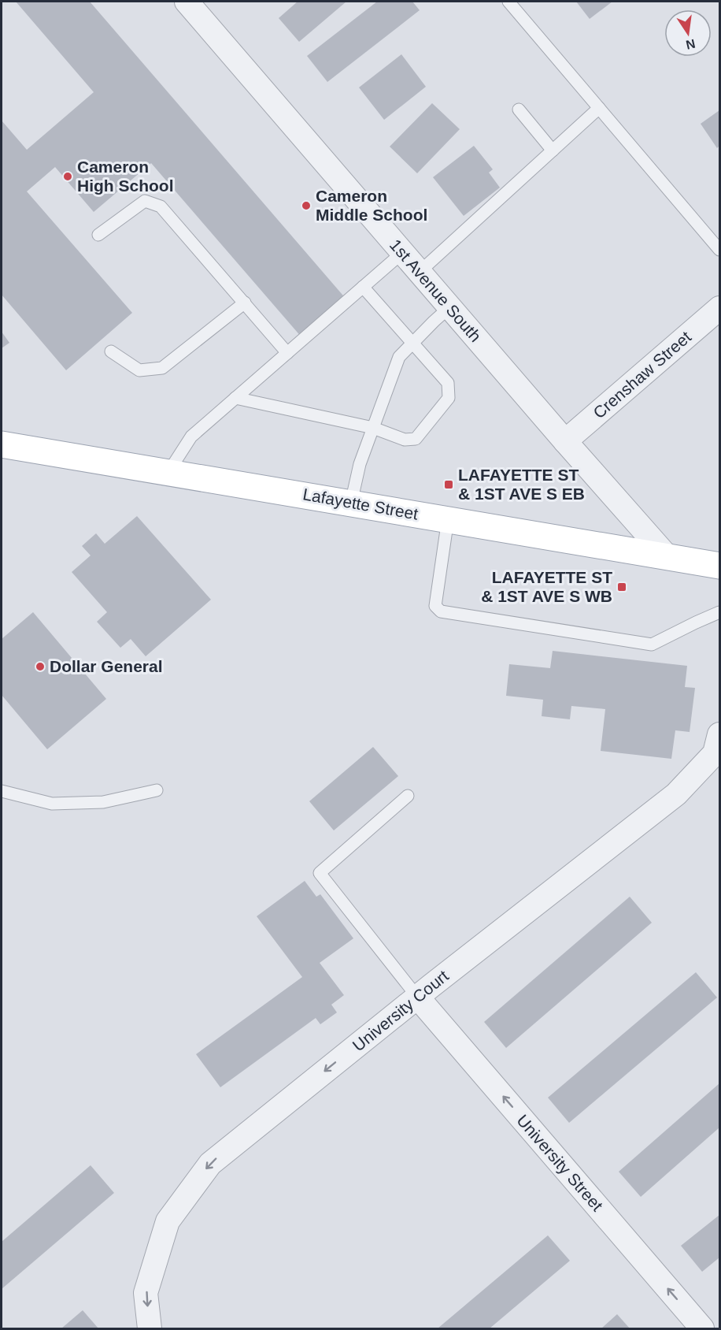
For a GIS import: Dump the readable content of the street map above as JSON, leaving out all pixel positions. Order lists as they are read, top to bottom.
{
  "streets": {
    "main road": ["Lafayette Street"],
    "street": [
      "1st Avenue South",
      "Crenshaw Street",
      "University Court",
      "University Street"
    ]
  },
  "crossings": [
    ["1st Avenue South", "Crenshaw Street"],
    ["1st Avenue South", "Lafayette Street"],
    ["University Court", "University Street"]
  ],
  "one_way": ["University Court", "University Street"],
  "places": {
    "other": ["Cameron High School", "Cameron Middle School", "Dollar General"],
    "transit": ["LAFAYETTE ST & 1ST AVE S EB", "LAFAYETTE ST & 1ST AVE S WB"]
  },
  "north": "bottom"
}
